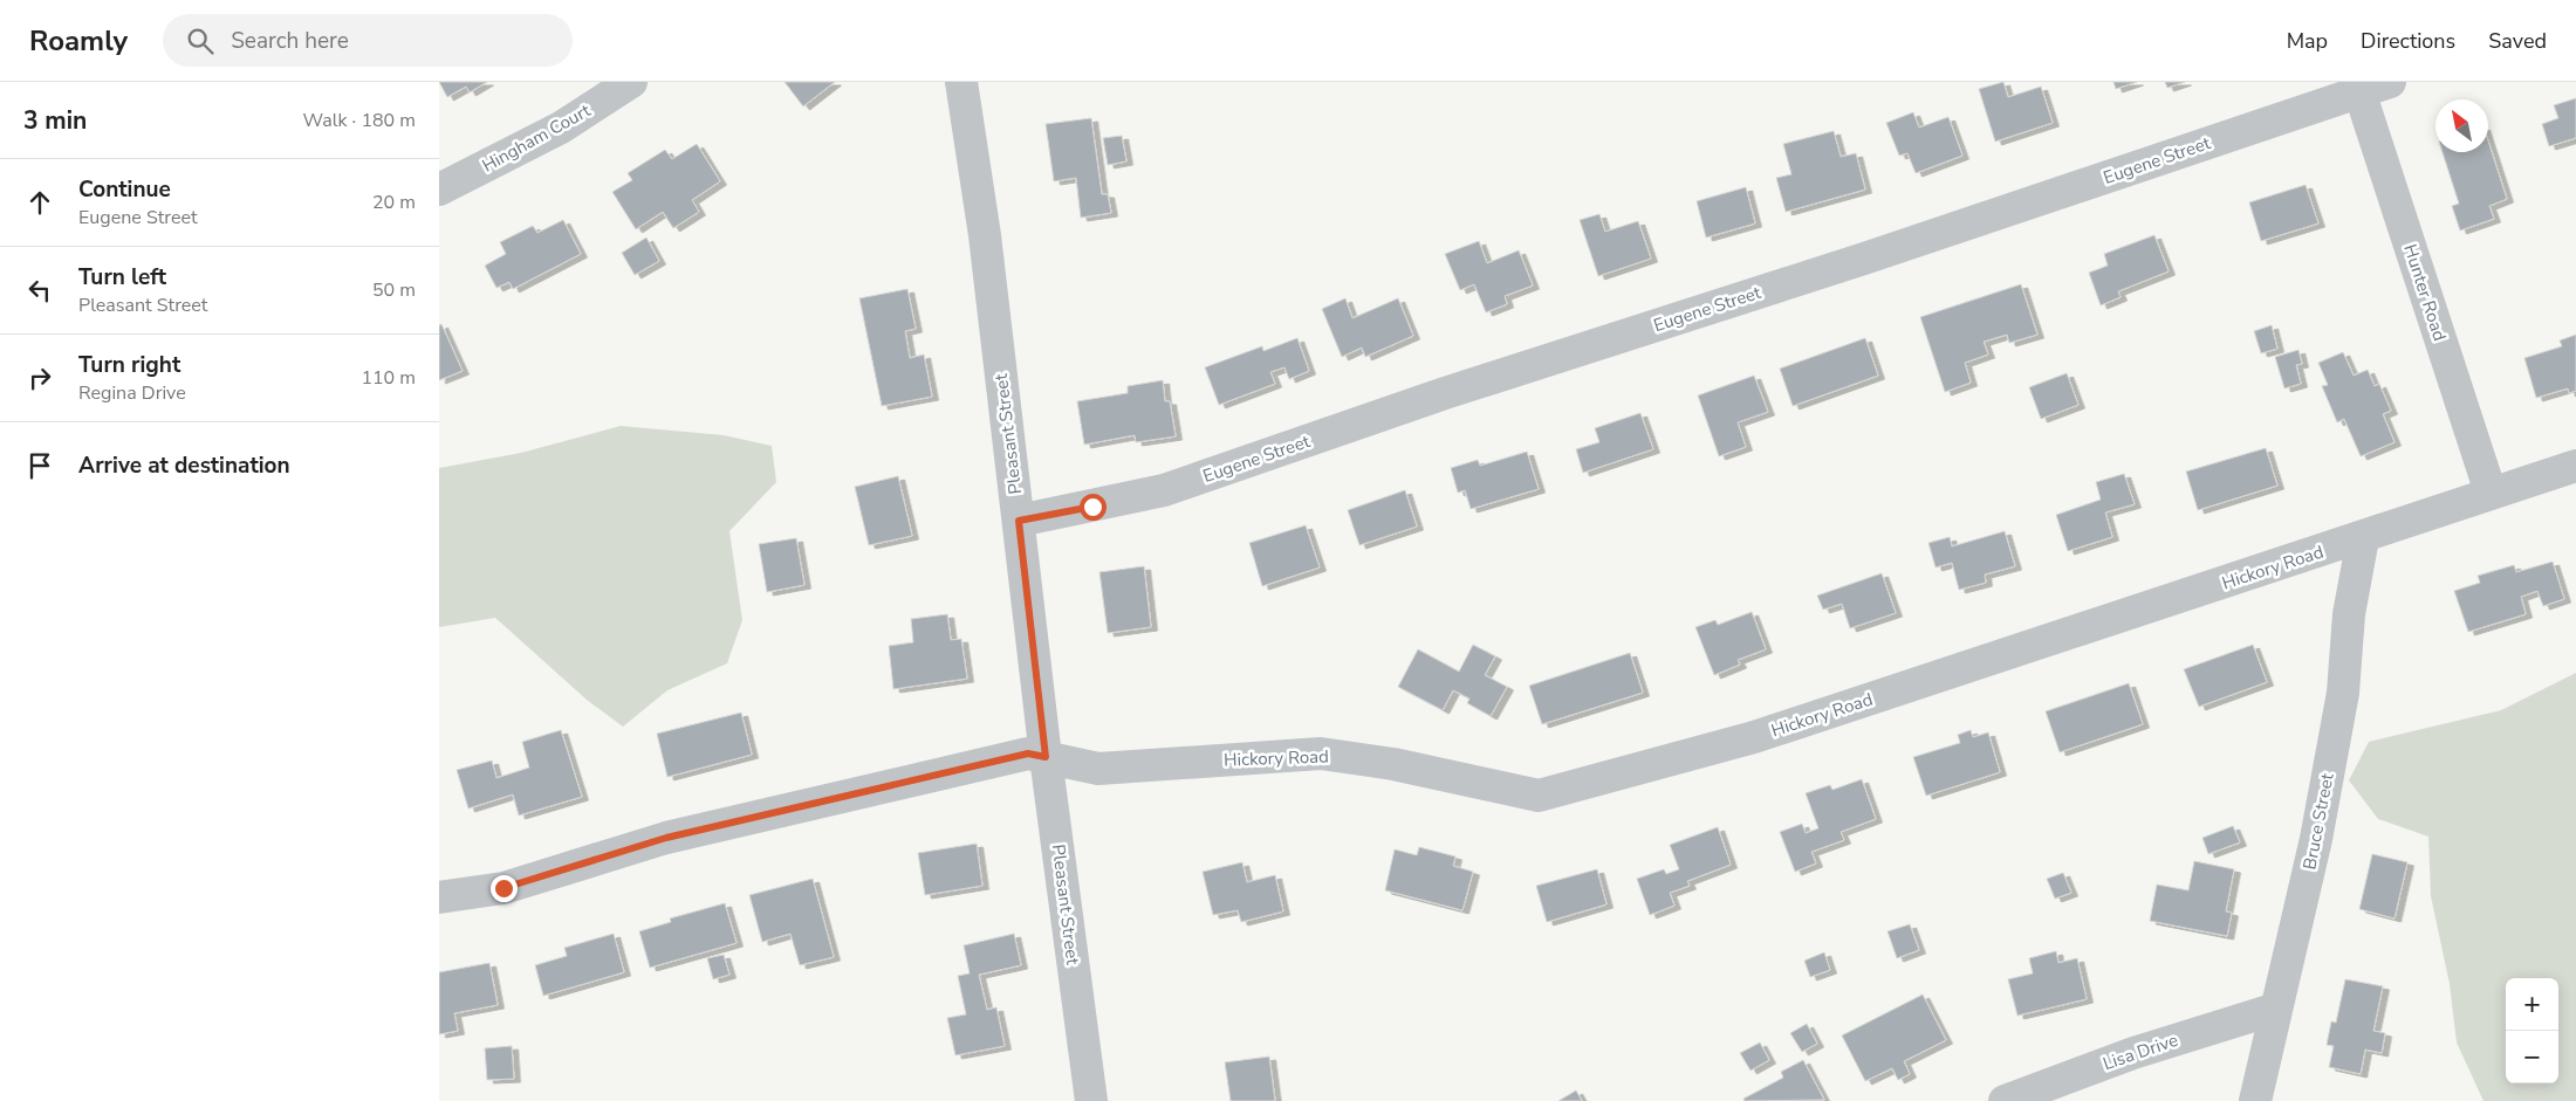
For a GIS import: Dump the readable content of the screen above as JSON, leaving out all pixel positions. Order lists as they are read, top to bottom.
{
  "streets": {
    "street": [
      "Hingham Court",
      "Eugene Street",
      "Hunter Road",
      "Pleasant Street",
      "Hickory Road",
      "Bruce Street",
      "Lisa Drive"
    ]
  },
  "crossings": [
    ["Eugene Street", "Hunter Road"],
    ["Eugene Street", "Pleasant Street"],
    ["Hunter Road", "Hickory Road"],
    ["Pleasant Street", "Hickory Road"],
    ["Hickory Road", "Bruce Street"],
    ["Bruce Street", "Lisa Drive"]
  ],
  "north": "top left",
  "page": {
    "header": "Roamly",
    "search": "Search here",
    "nav": ["Map", "Directions", "Saved"],
    "heading": ["3 min", "Walk · 180 m"],
    "list": [
      ["Continue", "Eugene Street", "20 m"],
      ["Turn left", "Pleasant Street", "50 m"],
      ["Turn right", "Regina Drive", "110 m"],
      "Arrive at destination"
    ],
    "map_buttons": ["+", "−"]
  }
}
